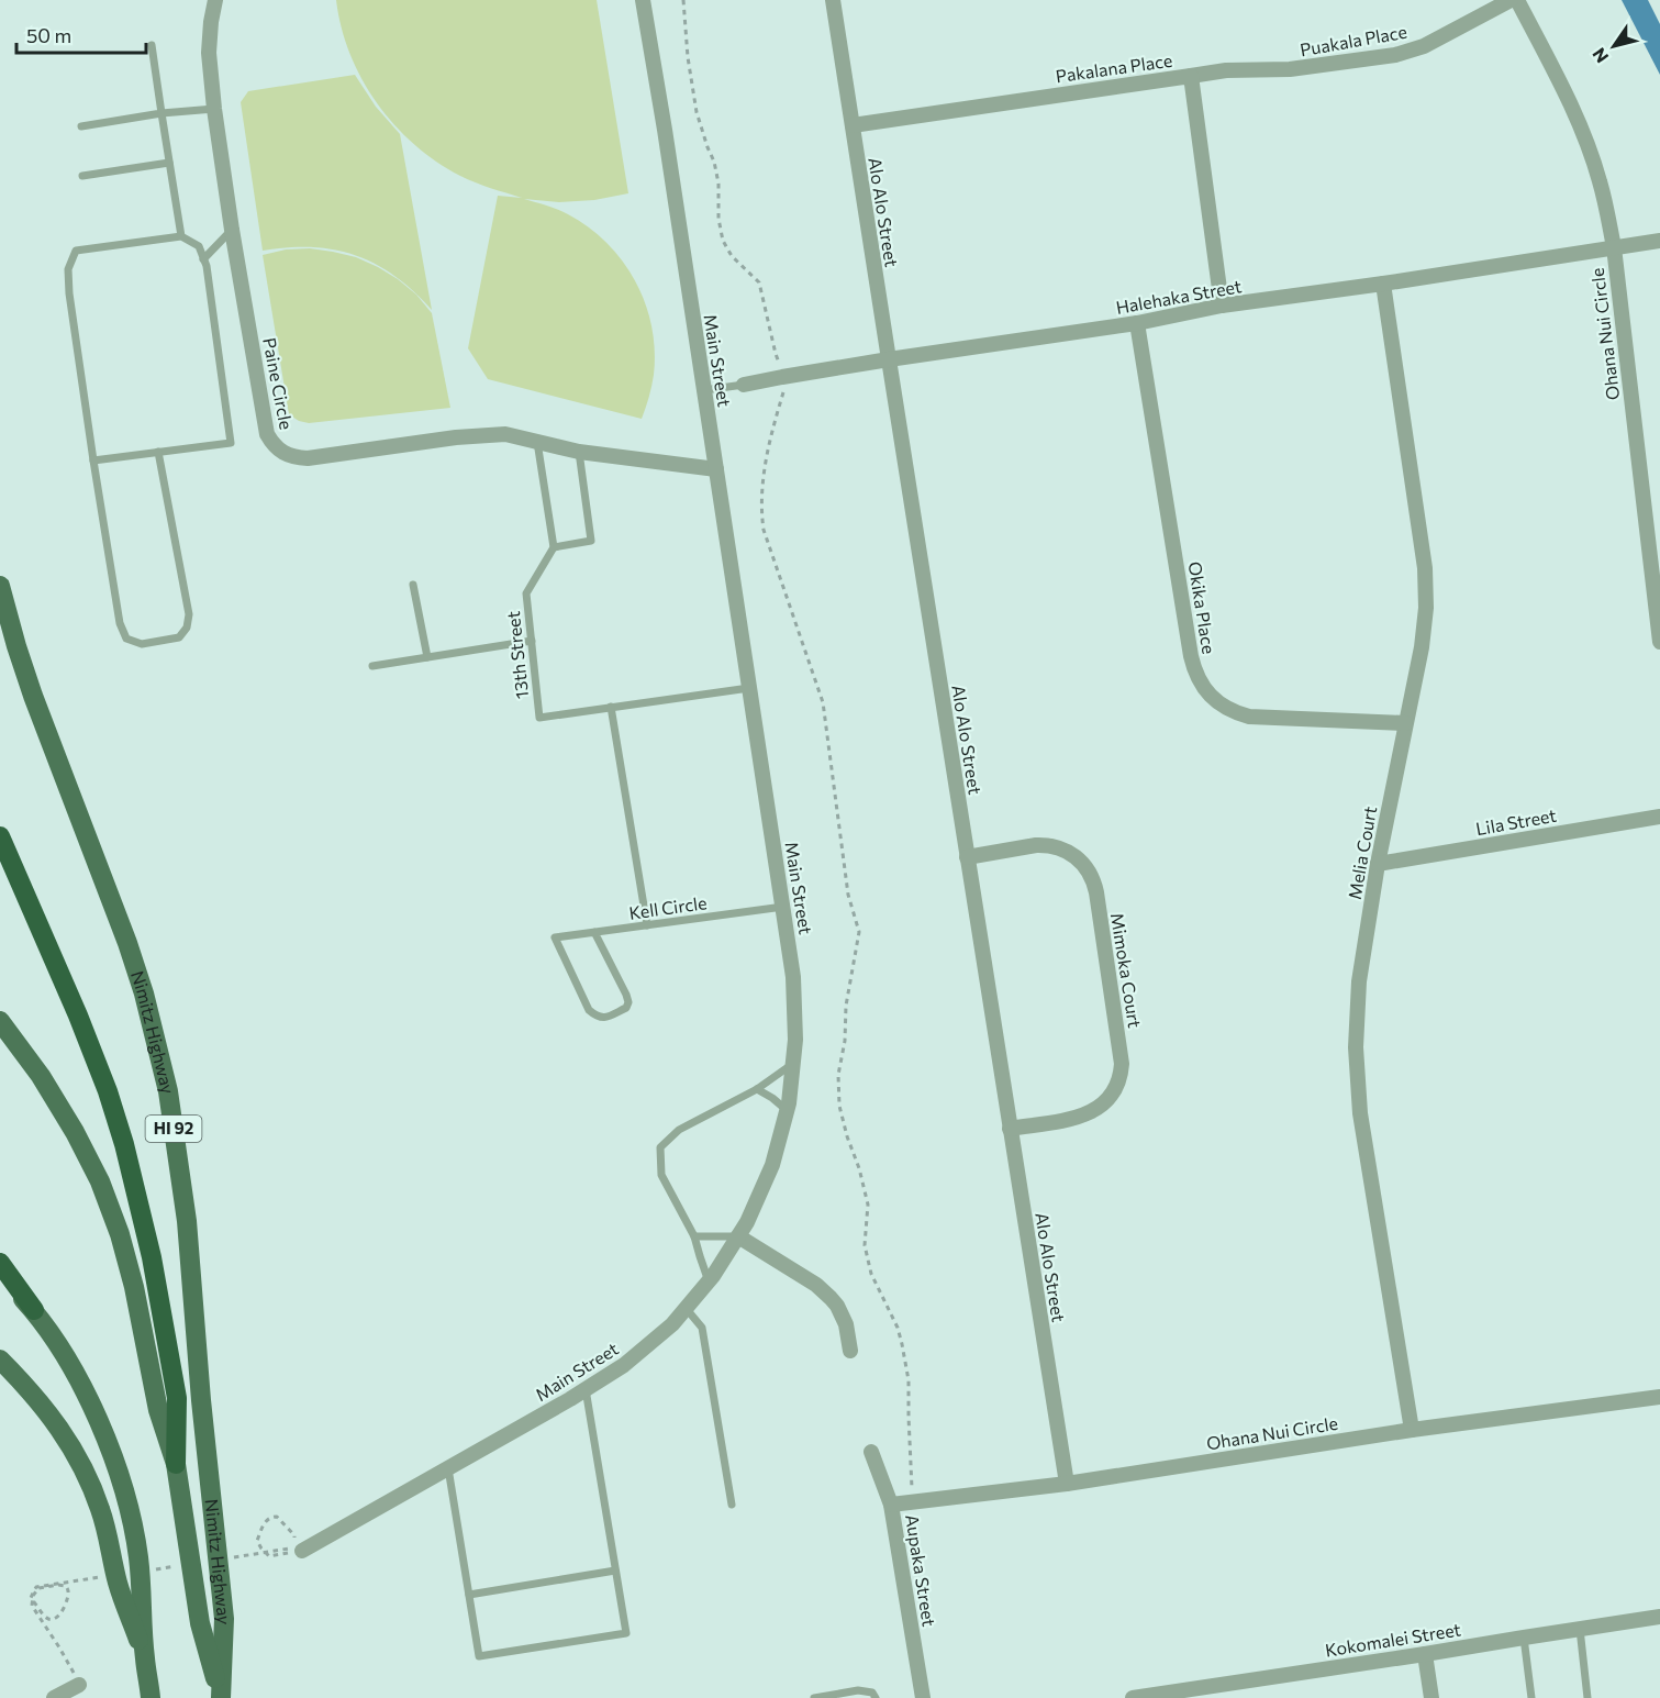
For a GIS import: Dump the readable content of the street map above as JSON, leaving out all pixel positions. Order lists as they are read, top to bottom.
{
  "streets": {
    "main road": ["Nimitz Highway", "HI 92"],
    "street": [
      "Puakala Place",
      "Pakalana Place",
      "Alo Alo Street",
      "Halehaka Street",
      "Ohana Nui Circle",
      "Main Street",
      "Paine Circle",
      "Okika Place",
      "Lila Street",
      "Melia Court",
      "Mimoka Court",
      "Aupaka Street",
      "Kokomalei Street"
    ],
    "lane": ["13th Street", "Kell Circle"]
  },
  "crossings": [
    ["Puakala Place", "Pakalana Place"],
    ["Pakalana Place", "Alo Alo Street"],
    ["Pakalana Place", "Halehaka Street"],
    ["Alo Alo Street", "Halehaka Street"],
    ["Alo Alo Street", "Ohana Nui Circle"],
    ["Alo Alo Street", "Mimoka Court"],
    ["Halehaka Street", "Ohana Nui Circle"],
    ["Halehaka Street", "Main Street"],
    ["Halehaka Street", "Okika Place"],
    ["Halehaka Street", "Melia Court"],
    ["Ohana Nui Circle", "Melia Court"],
    ["Ohana Nui Circle", "Aupaka Street"],
    ["Main Street", "Paine Circle"],
    ["Main Street", "Kell Circle"],
    ["Okika Place", "Melia Court"],
    ["Lila Street", "Melia Court"],
    ["Nimitz Highway", "HI 92"]
  ],
  "scale_bar": "50 m",
  "north": "bottom left"
}
